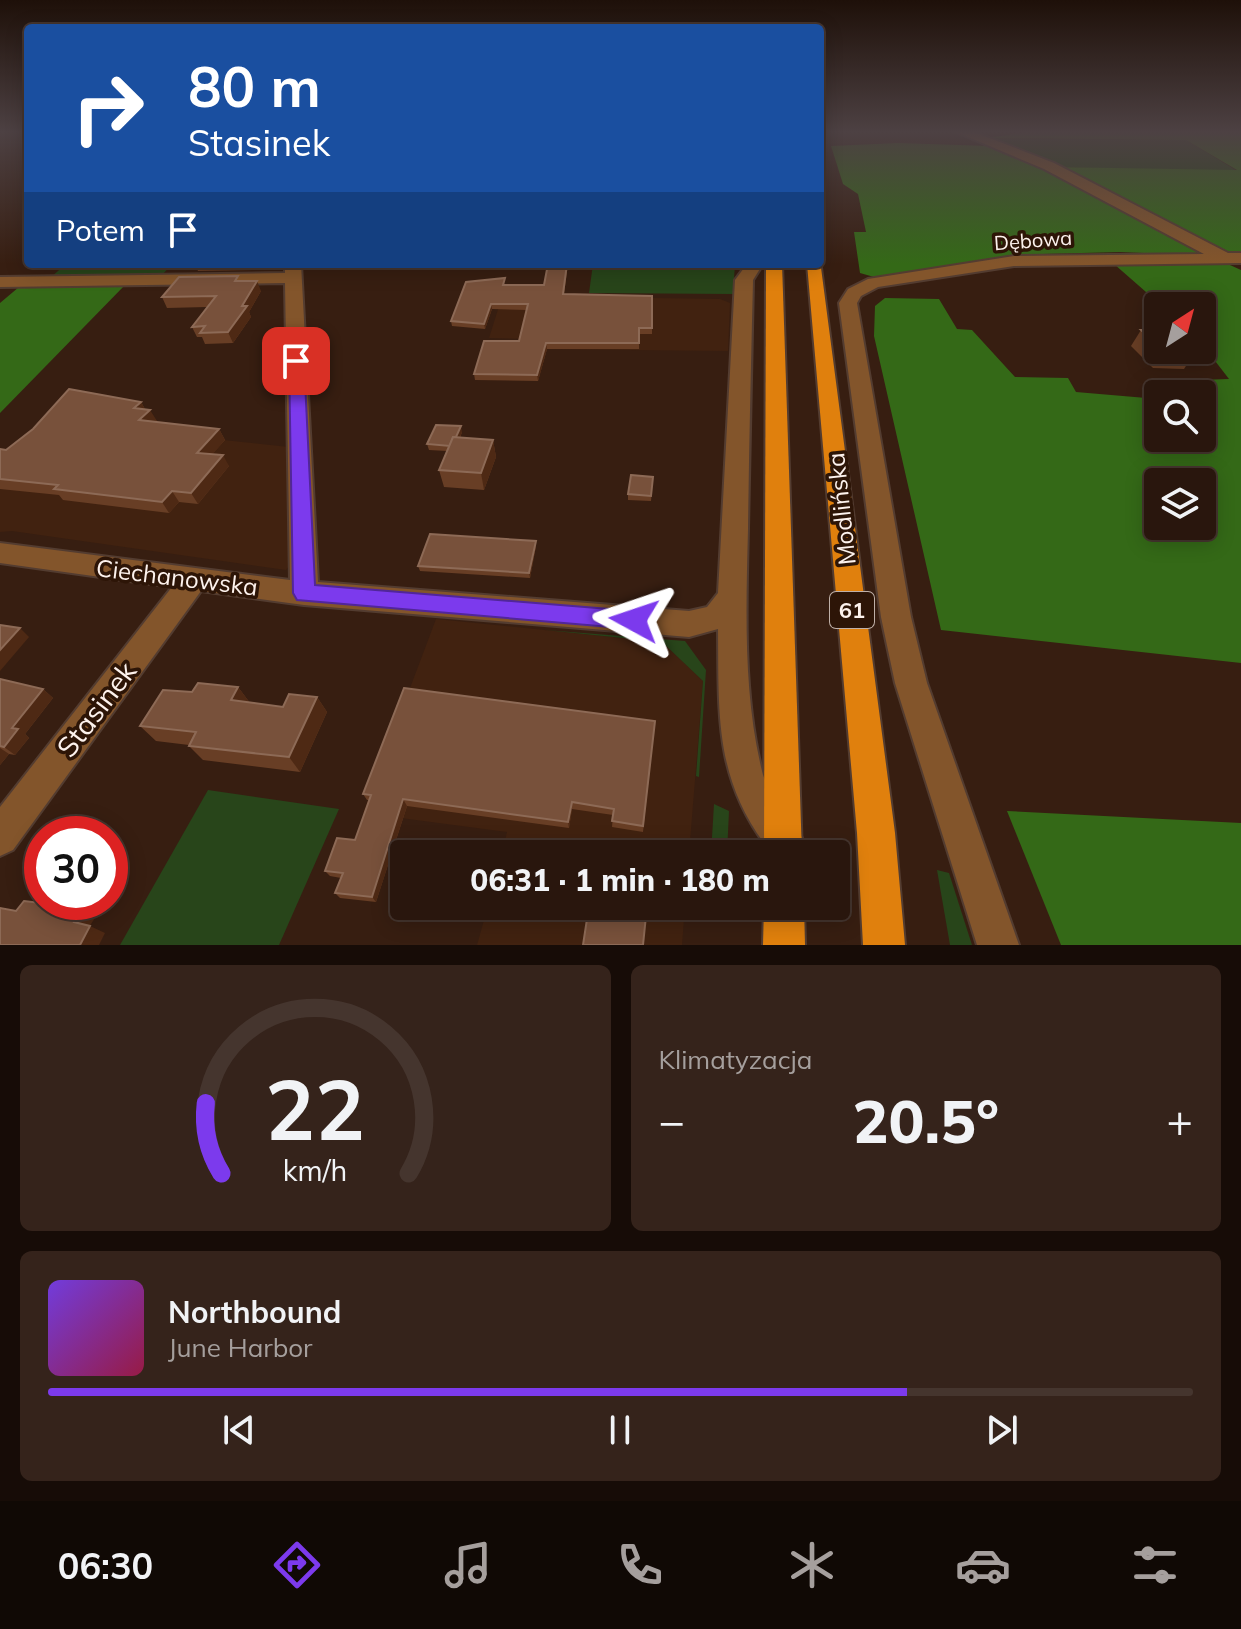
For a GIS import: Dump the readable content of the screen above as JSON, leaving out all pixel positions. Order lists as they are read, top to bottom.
{
  "streets": {
    "main road": ["Modlińska", "61"],
    "street": ["Dębowa", "Ciechanowska", "Stasinek"]
  },
  "crossings": [
    ["Dębowa", "Modlińska"],
    ["Ciechanowska", "Stasinek"]
  ],
  "north": "top right",
  "page": {
    "turn": ["80 m", "Stasinek"],
    "then": "Potem",
    "limit": "30",
    "trip": "06:31 · 1 min · 180 m",
    "tile": "Klimatyzacja",
    "heat": ["−", "20.5°", "+"],
    "song": ["Northbound", "June Harbor"],
    "tabs": "06:30",
    "gauge": ["22", "km/h"]
  }
}
